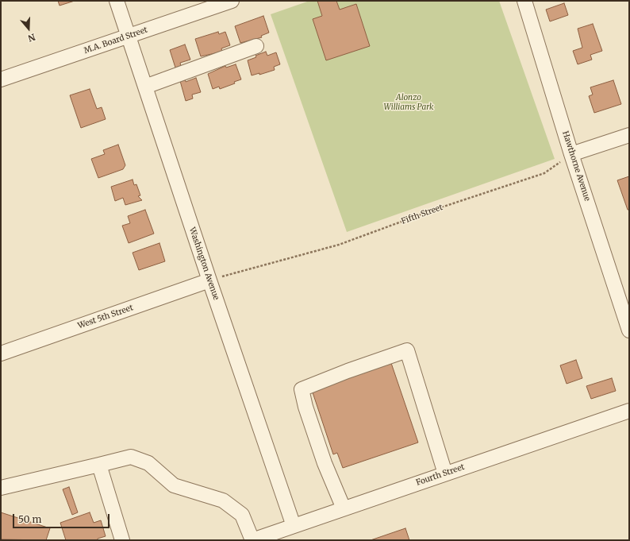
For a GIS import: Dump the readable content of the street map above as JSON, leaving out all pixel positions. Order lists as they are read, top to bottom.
{
  "streets": {
    "street": [
      "M.A. Board Street",
      "Hawthorne Avenue",
      "Washington Avenue",
      "West 5th Street",
      "Fourth Street"
    ],
    "path": ["Fifth Street"]
  },
  "crossings": [
    ["M.A. Board Street", "Washington Avenue"],
    ["Hawthorne Avenue", "Fifth Street"],
    ["Fifth Street", "Washington Avenue"],
    ["Fifth Street", "West 5th Street"],
    ["Washington Avenue", "West 5th Street"],
    ["Washington Avenue", "Fourth Street"]
  ],
  "parks": ["Alonzo Williams Park"],
  "scale_bar": "50 m",
  "north": "bottom"
}
